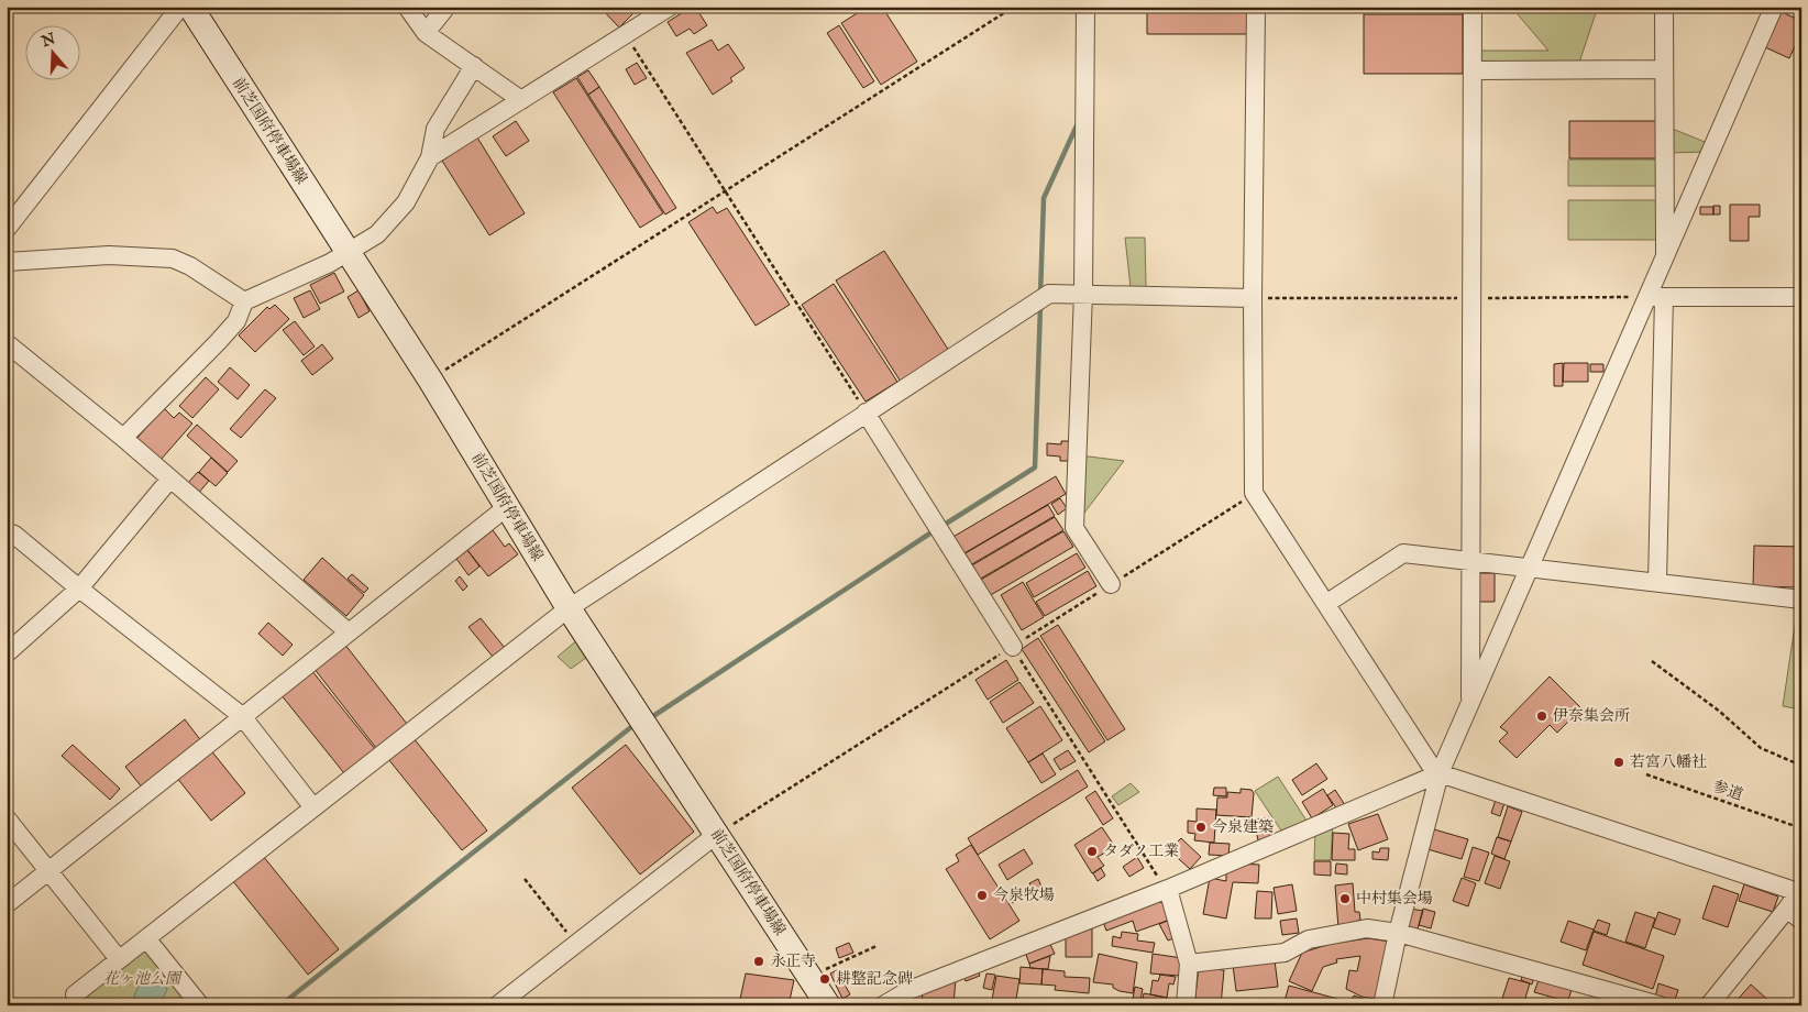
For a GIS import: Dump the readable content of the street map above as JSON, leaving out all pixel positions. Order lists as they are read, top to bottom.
{
  "streets": {
    "main road": ["前芝国府停車場線"],
    "path": ["参道"]
  },
  "parks": ["花ヶ池公園"],
  "places": [
    "伊奈集会所",
    "若宮八幡社",
    "今泉建築",
    "タダノ工業",
    "今泉牧場",
    "中村集会場",
    "永正寺",
    "耕整記念碑"
  ],
  "north": "top"
}
